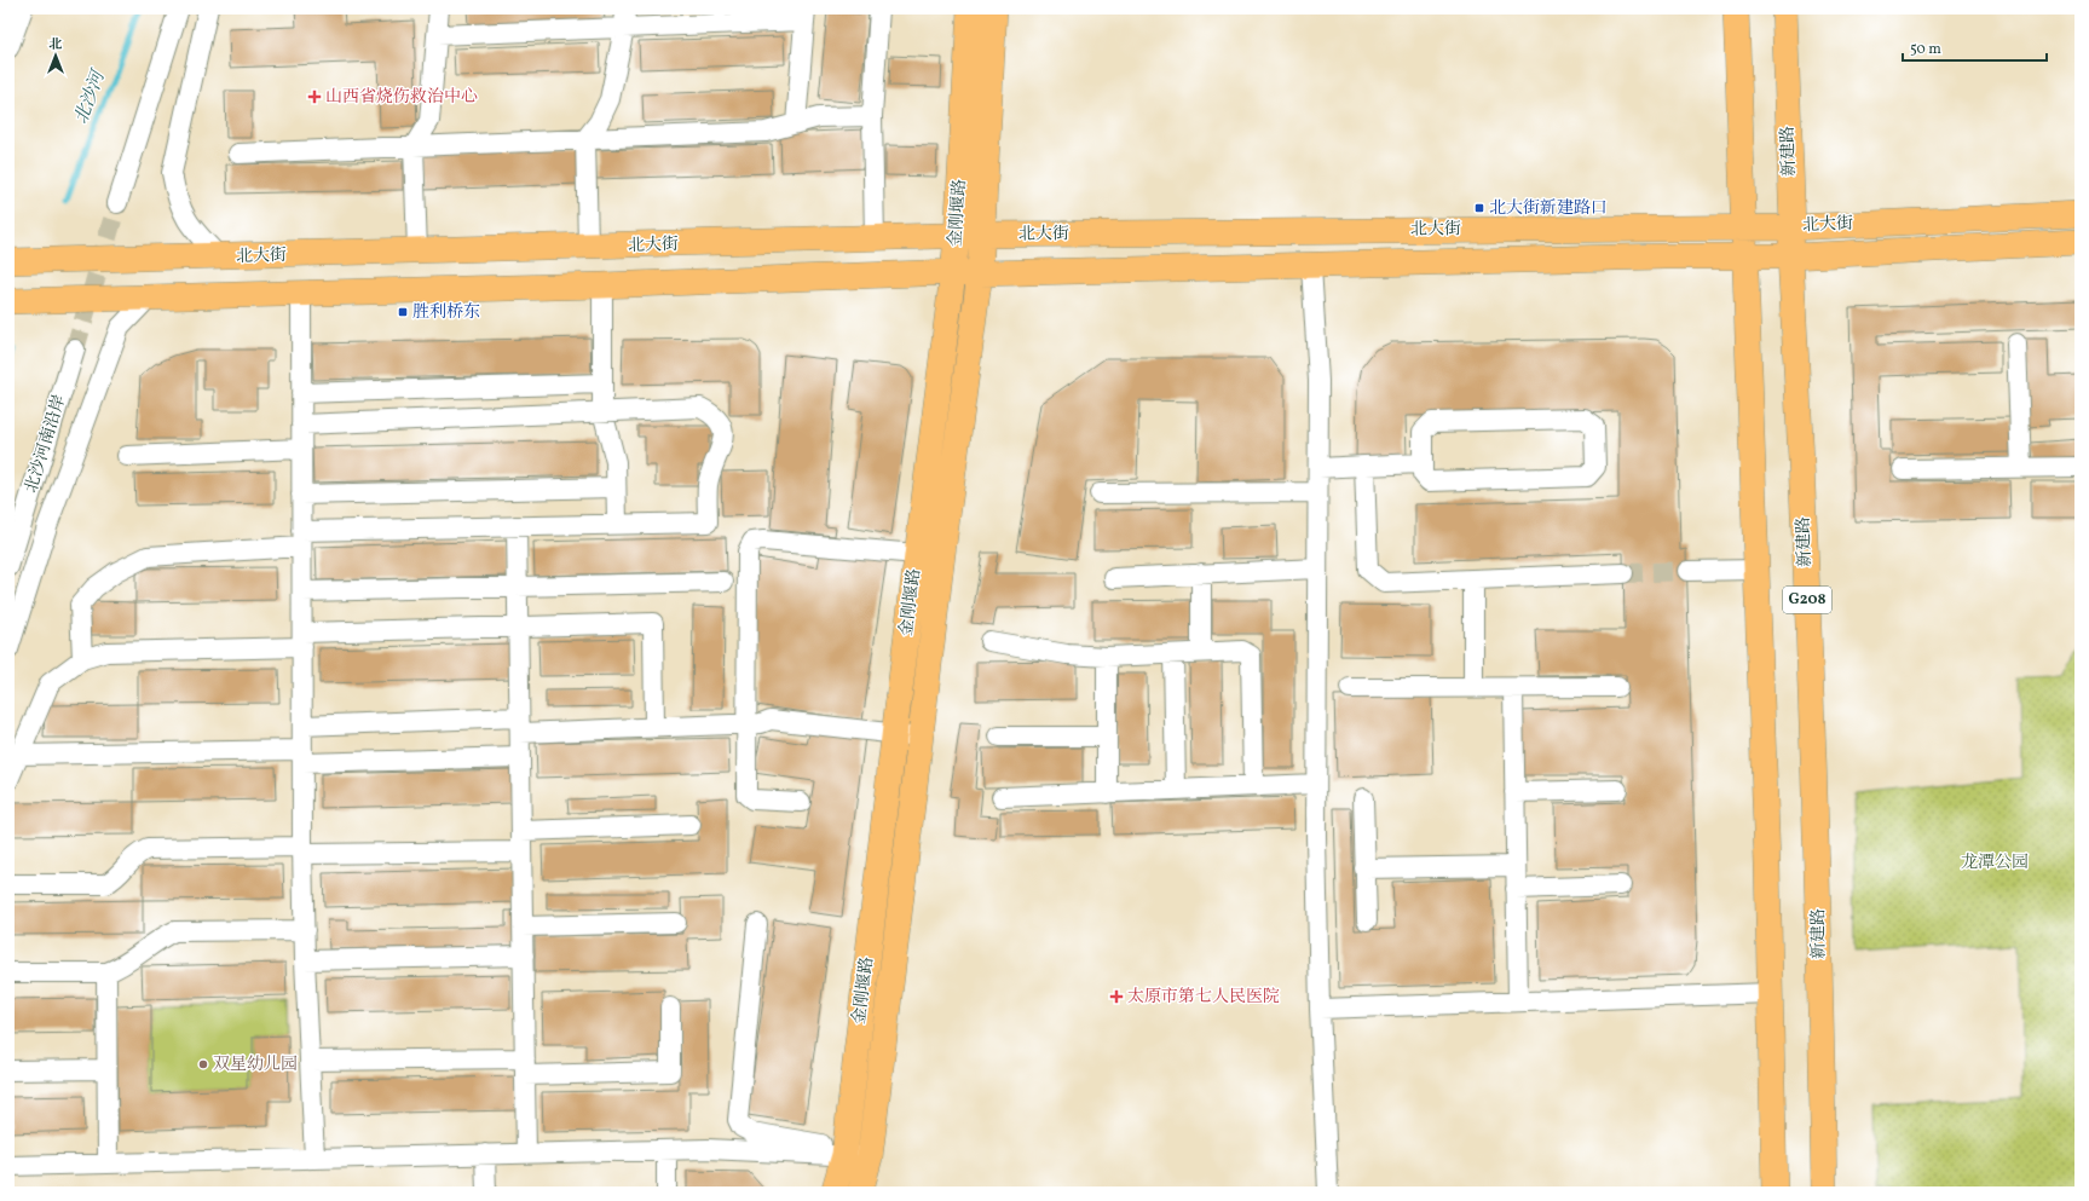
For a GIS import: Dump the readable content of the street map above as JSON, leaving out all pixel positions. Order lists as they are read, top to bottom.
{
  "streets": {
    "main road": [
      "新建路",
      "金刚堰路",
      "北大街",
      "G208"
    ],
    "street": ["北沙河南沿岸"]
  },
  "crossings": [
    ["新建路", "北大街"],
    ["金刚堰路", "北大街"],
    ["北大街", "G208"]
  ],
  "water": ["北沙河"],
  "parks": ["龙潭公园"],
  "places": {
    "health": ["山西省烧伤救治中心", "太原市第七人民医院"],
    "transit": ["北大街新建路口", "胜利桥东"],
    "other": ["双星幼儿园"]
  },
  "scale_bar": "50 m",
  "north": "top"
}
